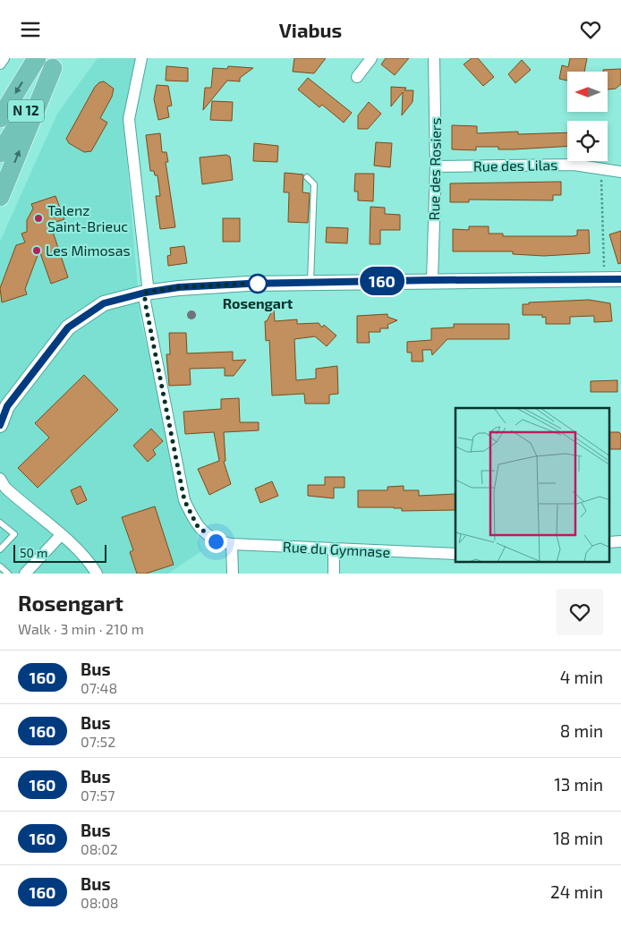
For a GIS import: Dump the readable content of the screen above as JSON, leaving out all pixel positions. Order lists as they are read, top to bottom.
{
  "streets": {
    "highway": ["N 12"],
    "street": ["Rue des Lilas", "Rue des Rosiers", "Rue du Gymnase"]
  },
  "crossings": [
    ["Rue des Lilas", "Rue des Rosiers"]
  ],
  "places": ["Talenz Saint-Brieuc", "Les Mimosas", "Rosengart"],
  "lines": ["bus line 160"],
  "scale_bar": "50 m",
  "north": "left",
  "page": {
    "header": "Viabus",
    "on_map": "160",
    "scale": "50 m",
    "heading": ["Rosengart", "Walk · 3 min · 210 m"],
    "list": [
      {
        "mark": "160",
        "name": "Bus",
        "note": "07:48",
        "value": "4 min"
      },
      {
        "mark": "160",
        "name": "Bus",
        "note": "07:52",
        "value": "8 min"
      },
      {
        "mark": "160",
        "name": "Bus",
        "note": "07:57",
        "value": "13 min"
      },
      {
        "mark": "160",
        "name": "Bus",
        "note": "08:02",
        "value": "18 min"
      },
      {
        "mark": "160",
        "name": "Bus",
        "note": "08:08",
        "value": "24 min"
      }
    ]
  }
}
